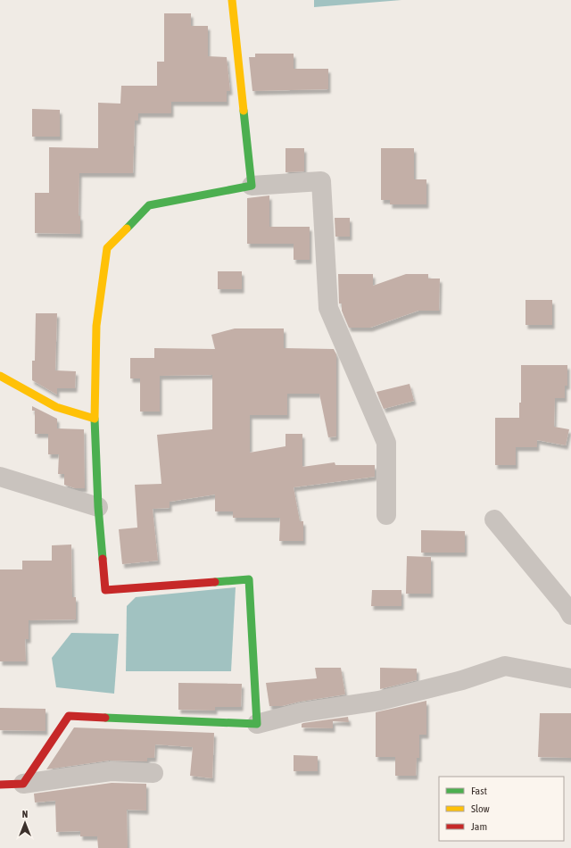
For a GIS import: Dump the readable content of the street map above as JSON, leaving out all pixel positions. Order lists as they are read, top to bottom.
{
  "legend": ["Fast", "Slow", "Jam"],
  "north": "top"
}
